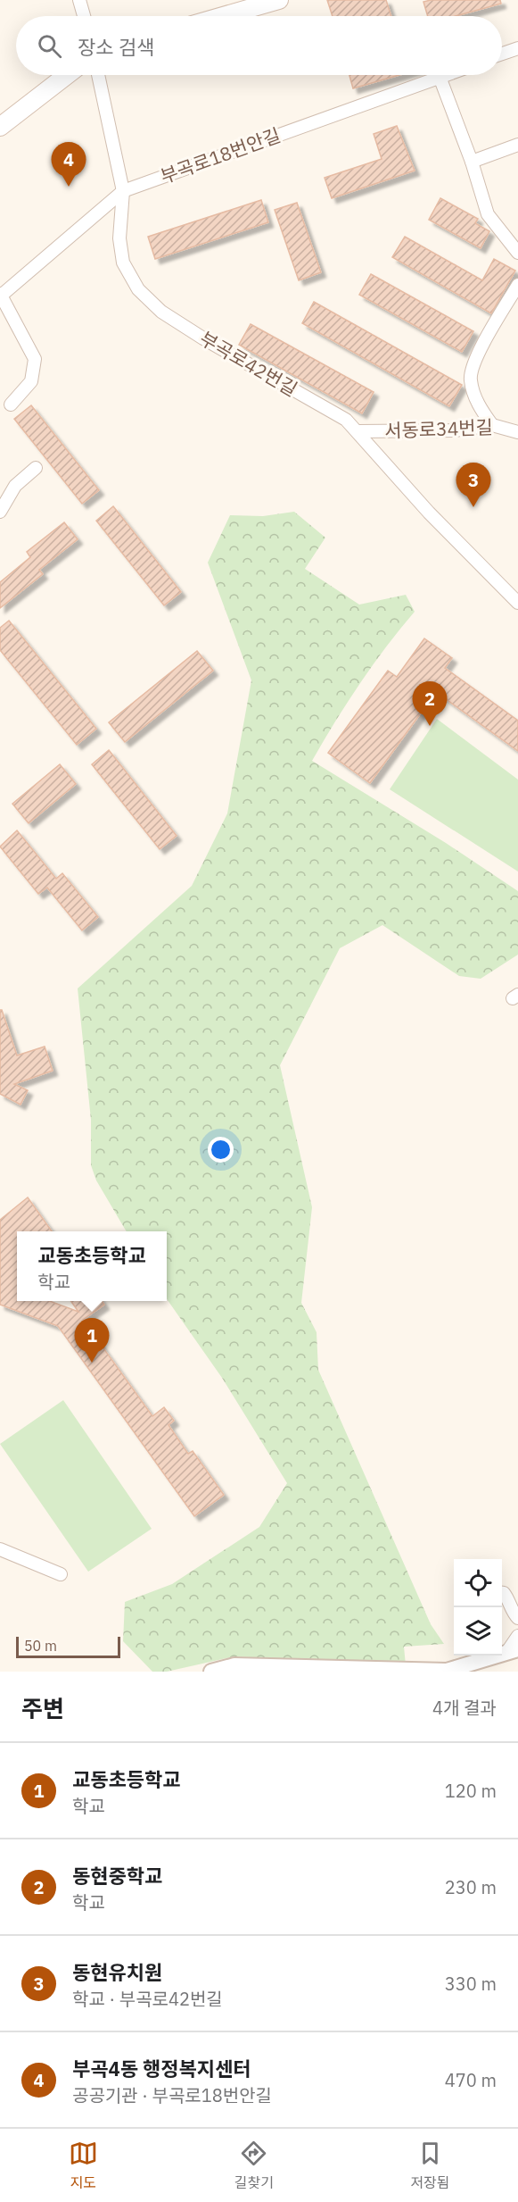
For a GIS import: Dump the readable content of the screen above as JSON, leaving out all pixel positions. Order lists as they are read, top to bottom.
{
  "streets": {
    "street": ["부곡로18번안길", "부곡로42번길", "서동로34번길"]
  },
  "crossings": [
    ["부곡로18번안길", "부곡로42번길"],
    ["부곡로42번길", "서동로34번길"]
  ],
  "scale_bar": "50 m",
  "page": {
    "search": "장소 검색",
    "pins": [
      "4",
      "3",
      "2",
      "1"
    ],
    "popup": ["교동초등학교", "학교"],
    "scale": "50 m",
    "heading": ["주변", "4개 결과"],
    "list": [
      {
        "mark": "1",
        "name": "교동초등학교",
        "note": "학교",
        "value": "120 m"
      },
      {
        "mark": "2",
        "name": "동현중학교",
        "note": "학교",
        "value": "230 m"
      },
      {
        "mark": "3",
        "name": "동현유치원",
        "note": "학교 · 부곡로42번길",
        "value": "330 m"
      },
      {
        "mark": "4",
        "name": "부곡4동 행정복지센터",
        "note": "공공기관 · 부곡로18번안길",
        "value": "470 m"
      }
    ],
    "nav": ["지도", "길찾기", "저장됨"]
  }
}
